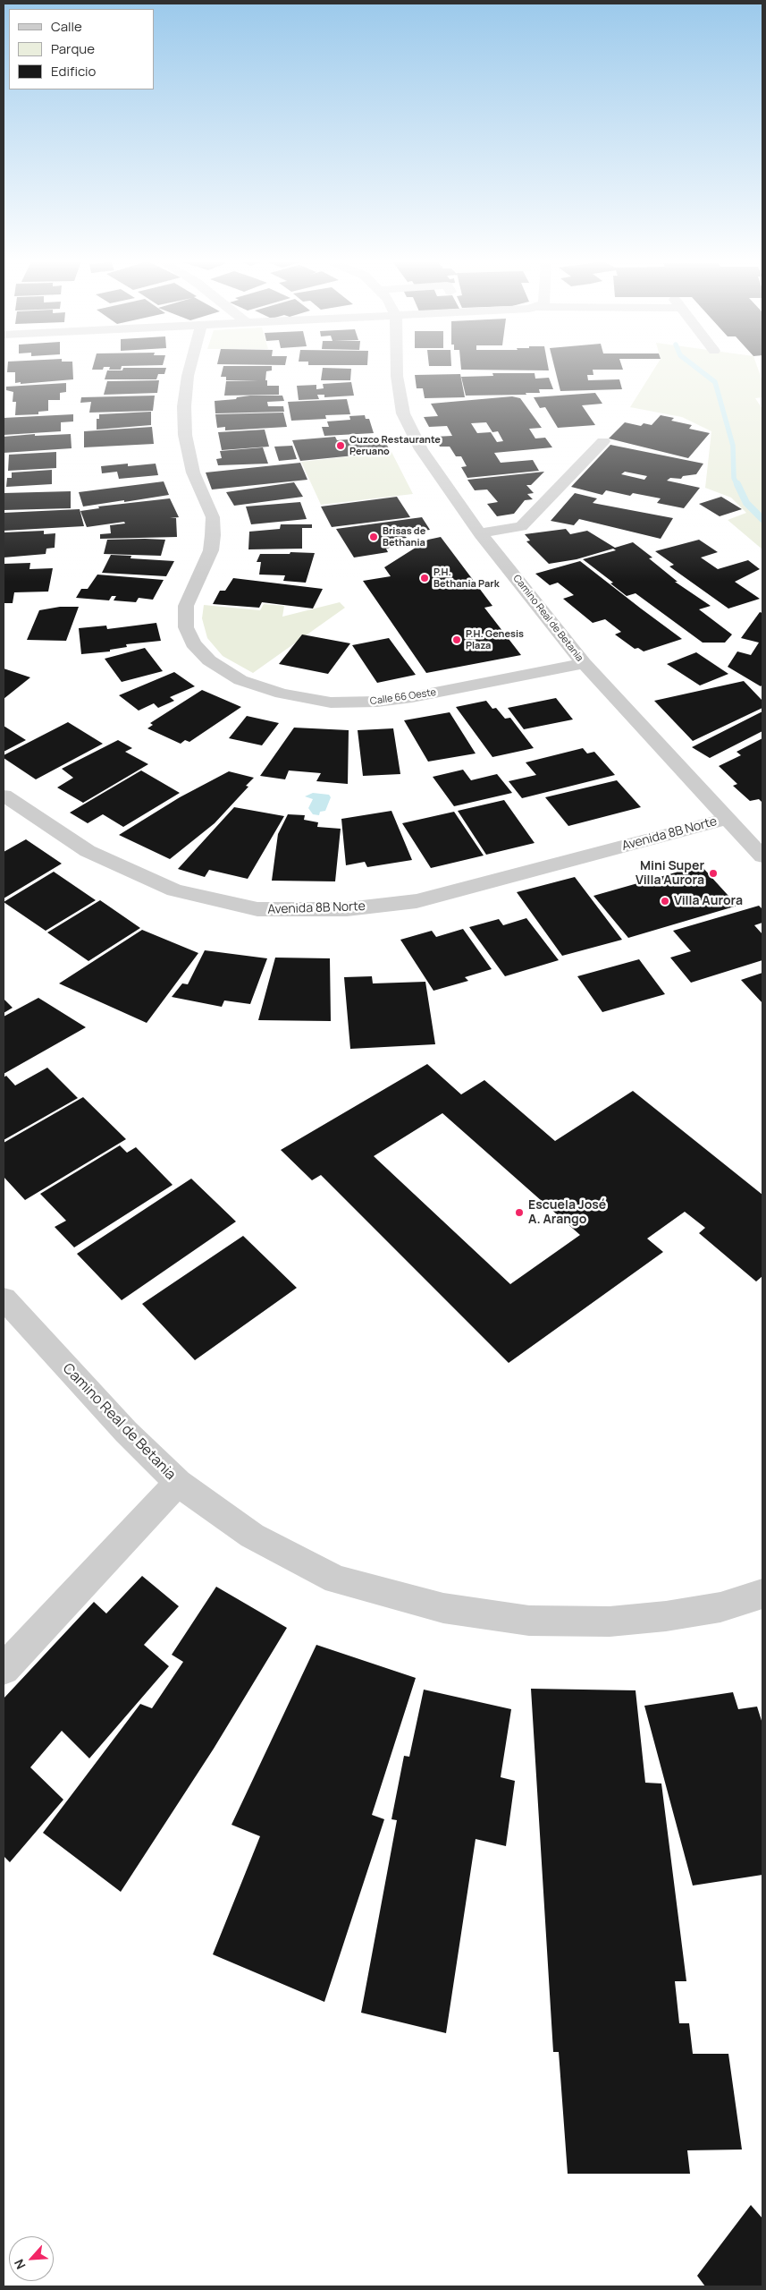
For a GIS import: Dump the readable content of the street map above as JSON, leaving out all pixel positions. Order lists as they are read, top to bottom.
{
  "streets": {
    "street": ["Camino Real de Betania", "Calle 66 Oeste", "Avenida 8B Norte"]
  },
  "crossings": [
    ["Camino Real de Betania", "Calle 66 Oeste"],
    ["Camino Real de Betania", "Avenida 8B Norte"]
  ],
  "places": [
    "Cuzco Restaurante Peruano",
    "Brisas de Bethania",
    "P.H. Bethania Park",
    "P.H. Genesis Plaza",
    "Mini Super Villa Aurora",
    "Villa Aurora",
    "Escuela José A. Arango"
  ],
  "legend": ["Calle", "Parque", "Edificio"],
  "north": "bottom left"
}
